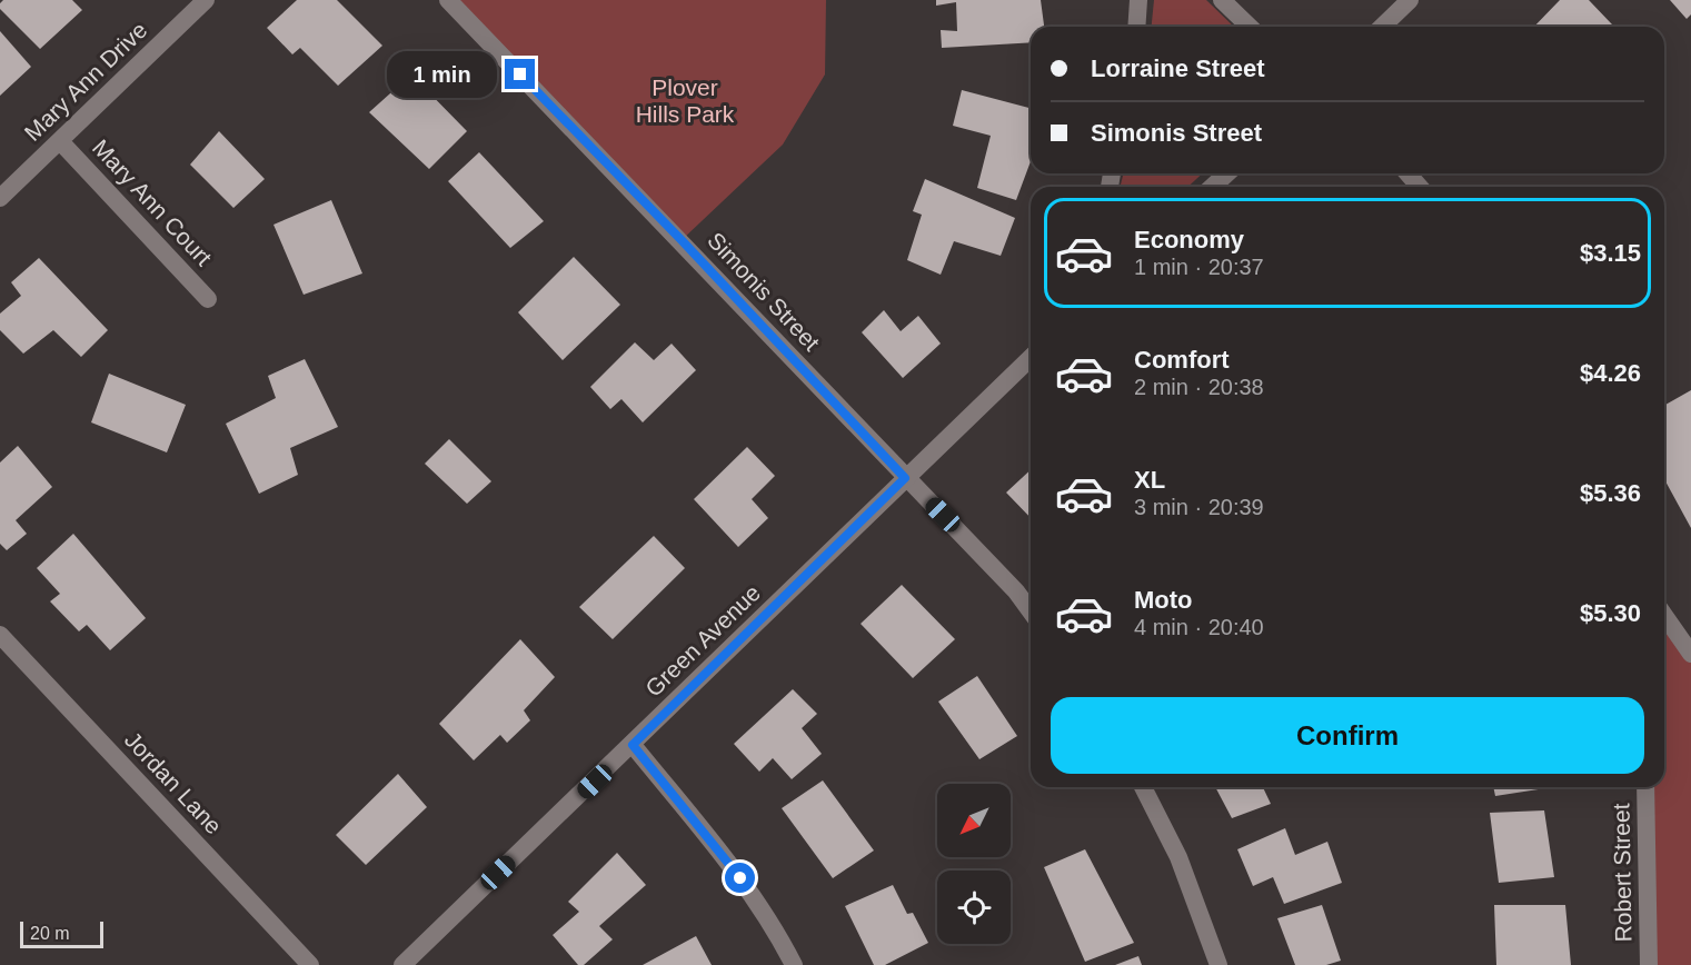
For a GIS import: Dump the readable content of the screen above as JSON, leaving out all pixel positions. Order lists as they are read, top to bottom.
{
  "streets": {
    "street": [
      "Mary Ann Drive",
      "Mary Ann Court",
      "Simonis Street",
      "Green Avenue",
      "Jordan Lane",
      "Robert Street"
    ]
  },
  "crossings": [
    ["Mary Ann Drive", "Mary Ann Court"],
    ["Simonis Street", "Green Avenue"]
  ],
  "parks": ["Plover Hills Park"],
  "scale_bar": "20 m",
  "north": "bottom left",
  "page": {
    "banner": ["Lorraine Street", "Simonis Street"],
    "bubble": "1 min",
    "list": [
      {
        "name": "Economy",
        "note": "1 min · 20:37",
        "value": "$3.15"
      },
      {
        "name": "Comfort",
        "note": "2 min · 20:38",
        "value": "$4.26"
      },
      {
        "name": "XL",
        "note": "3 min · 20:39",
        "value": "$5.36"
      },
      {
        "name": "Moto",
        "note": "4 min · 20:40",
        "value": "$5.30"
      }
    ],
    "buttons": "Confirm",
    "scale": "20 m"
  }
}
